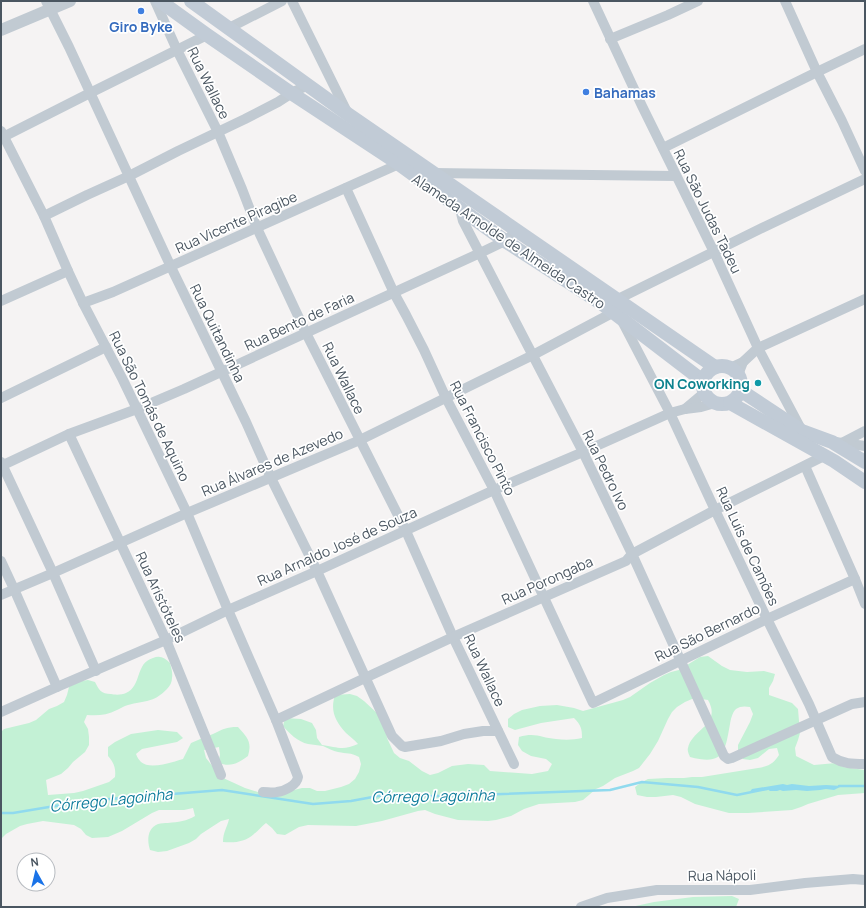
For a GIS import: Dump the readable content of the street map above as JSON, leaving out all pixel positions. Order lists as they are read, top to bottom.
{
  "streets": {
    "main road": ["Alameda Arnolde de Almeida Castro"],
    "street": [
      "Rua Wallace",
      "Rua São Judas Tadeu",
      "Rua Vicente Piragibe",
      "Rua Bento de Faria",
      "Rua Quitandinha",
      "Rua São Tomás de Aquino",
      "Rua Francisco Pinto",
      "Rua Álvares de Azevedo",
      "Rua Pedro Ivo",
      "Rua Arnaldo José de Souza",
      "Rua Luis de Camões",
      "Rua Porongaba",
      "Rua Aristóteles",
      "Rua São Bernardo",
      "Rua Nápoli"
    ]
  },
  "crossings": [
    ["Rua Wallace", "Rua Vicente Piragibe"],
    ["Rua Wallace", "Rua Bento de Faria"],
    ["Rua Wallace", "Rua Quitandinha"],
    ["Rua Wallace", "Rua Álvares de Azevedo"],
    ["Rua Wallace", "Rua Arnaldo José de Souza"],
    ["Rua Wallace", "Rua Porongaba"],
    ["Rua São Judas Tadeu", "Rua Álvares de Azevedo"],
    ["Rua Vicente Piragibe", "Alameda Arnolde de Almeida Castro"],
    ["Rua Vicente Piragibe", "Rua Quitandinha"],
    ["Rua Vicente Piragibe", "Rua São Tomás de Aquino"],
    ["Rua Vicente Piragibe", "Rua Francisco Pinto"],
    ["Alameda Arnolde de Almeida Castro", "Rua Bento de Faria"],
    ["Alameda Arnolde de Almeida Castro", "Rua Álvares de Azevedo"],
    ["Alameda Arnolde de Almeida Castro", "Rua Pedro Ivo"],
    ["Alameda Arnolde de Almeida Castro", "Rua Arnaldo José de Souza"],
    ["Alameda Arnolde de Almeida Castro", "Rua Luis de Camões"],
    ["Rua Bento de Faria", "Rua Quitandinha"],
    ["Rua Bento de Faria", "Rua São Tomás de Aquino"],
    ["Rua Bento de Faria", "Rua Francisco Pinto"],
    ["Rua Bento de Faria", "Rua Pedro Ivo"],
    ["Rua Bento de Faria", "Rua Aristóteles"],
    ["Rua Quitandinha", "Rua Álvares de Azevedo"],
    ["Rua Quitandinha", "Rua Arnaldo José de Souza"],
    ["Rua Quitandinha", "Rua Porongaba"],
    ["Rua São Tomás de Aquino", "Rua Álvares de Azevedo"],
    ["Rua São Tomás de Aquino", "Rua Arnaldo José de Souza"],
    ["Rua São Tomás de Aquino", "Rua Porongaba"],
    ["Rua Francisco Pinto", "Rua Álvares de Azevedo"],
    ["Rua Francisco Pinto", "Rua Arnaldo José de Souza"],
    ["Rua Francisco Pinto", "Rua Porongaba"],
    ["Rua Francisco Pinto", "Rua São Bernardo"],
    ["Rua Álvares de Azevedo", "Rua Pedro Ivo"],
    ["Rua Álvares de Azevedo", "Rua Luis de Camões"],
    ["Rua Álvares de Azevedo", "Rua Aristóteles"],
    ["Rua Pedro Ivo", "Rua Arnaldo José de Souza"],
    ["Rua Pedro Ivo", "Rua Luis de Camões"],
    ["Rua Pedro Ivo", "Rua Porongaba"],
    ["Rua Pedro Ivo", "Rua São Bernardo"],
    ["Rua Arnaldo José de Souza", "Rua Luis de Camões"],
    ["Rua Arnaldo José de Souza", "Rua Aristóteles"],
    ["Rua Luis de Camões", "Rua Porongaba"],
    ["Rua Luis de Camões", "Rua São Bernardo"]
  ],
  "water": ["Córrego Lagoinha"],
  "places": ["Giro Byke", "Bahamas", "ON Coworking"],
  "north": "top"
}
